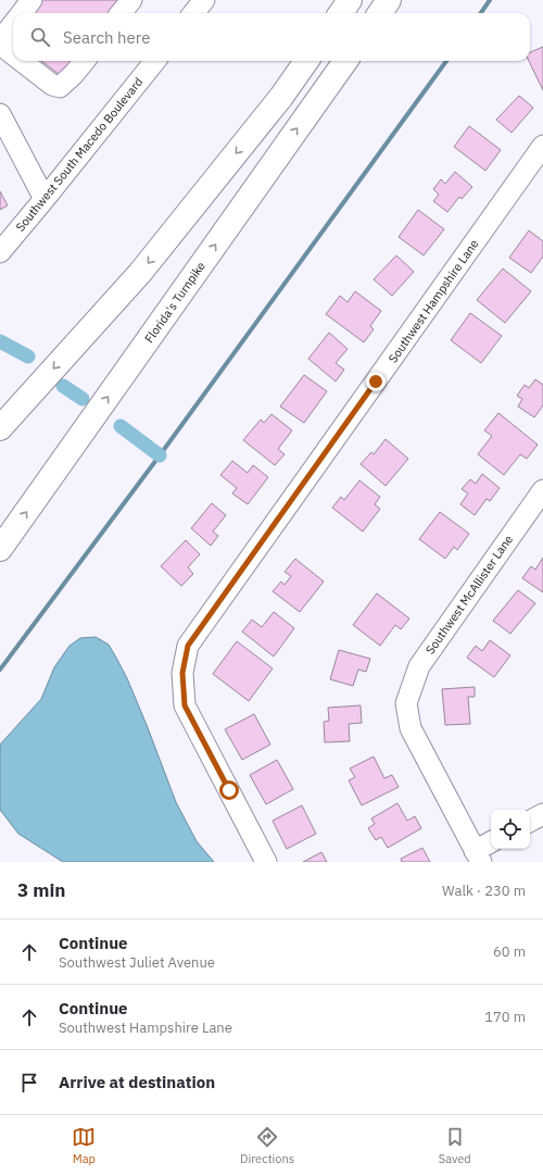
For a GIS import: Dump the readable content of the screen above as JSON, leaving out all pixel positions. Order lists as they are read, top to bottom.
{
  "streets": {
    "highway": ["Florida's Turnpike"],
    "street": ["Southwest South Macedo Boulevard", "Southwest Hampshire Lane", "Southwest McAllister Lane"]
  },
  "page": {
    "search": "Search here",
    "heading": ["3 min", "Walk · 230 m"],
    "list": [
      ["Continue", "Southwest Juliet Avenue", "60 m"],
      ["Continue", "Southwest Hampshire Lane", "170 m"],
      "Arrive at destination"
    ],
    "nav": ["Map", "Directions", "Saved"]
  }
}
